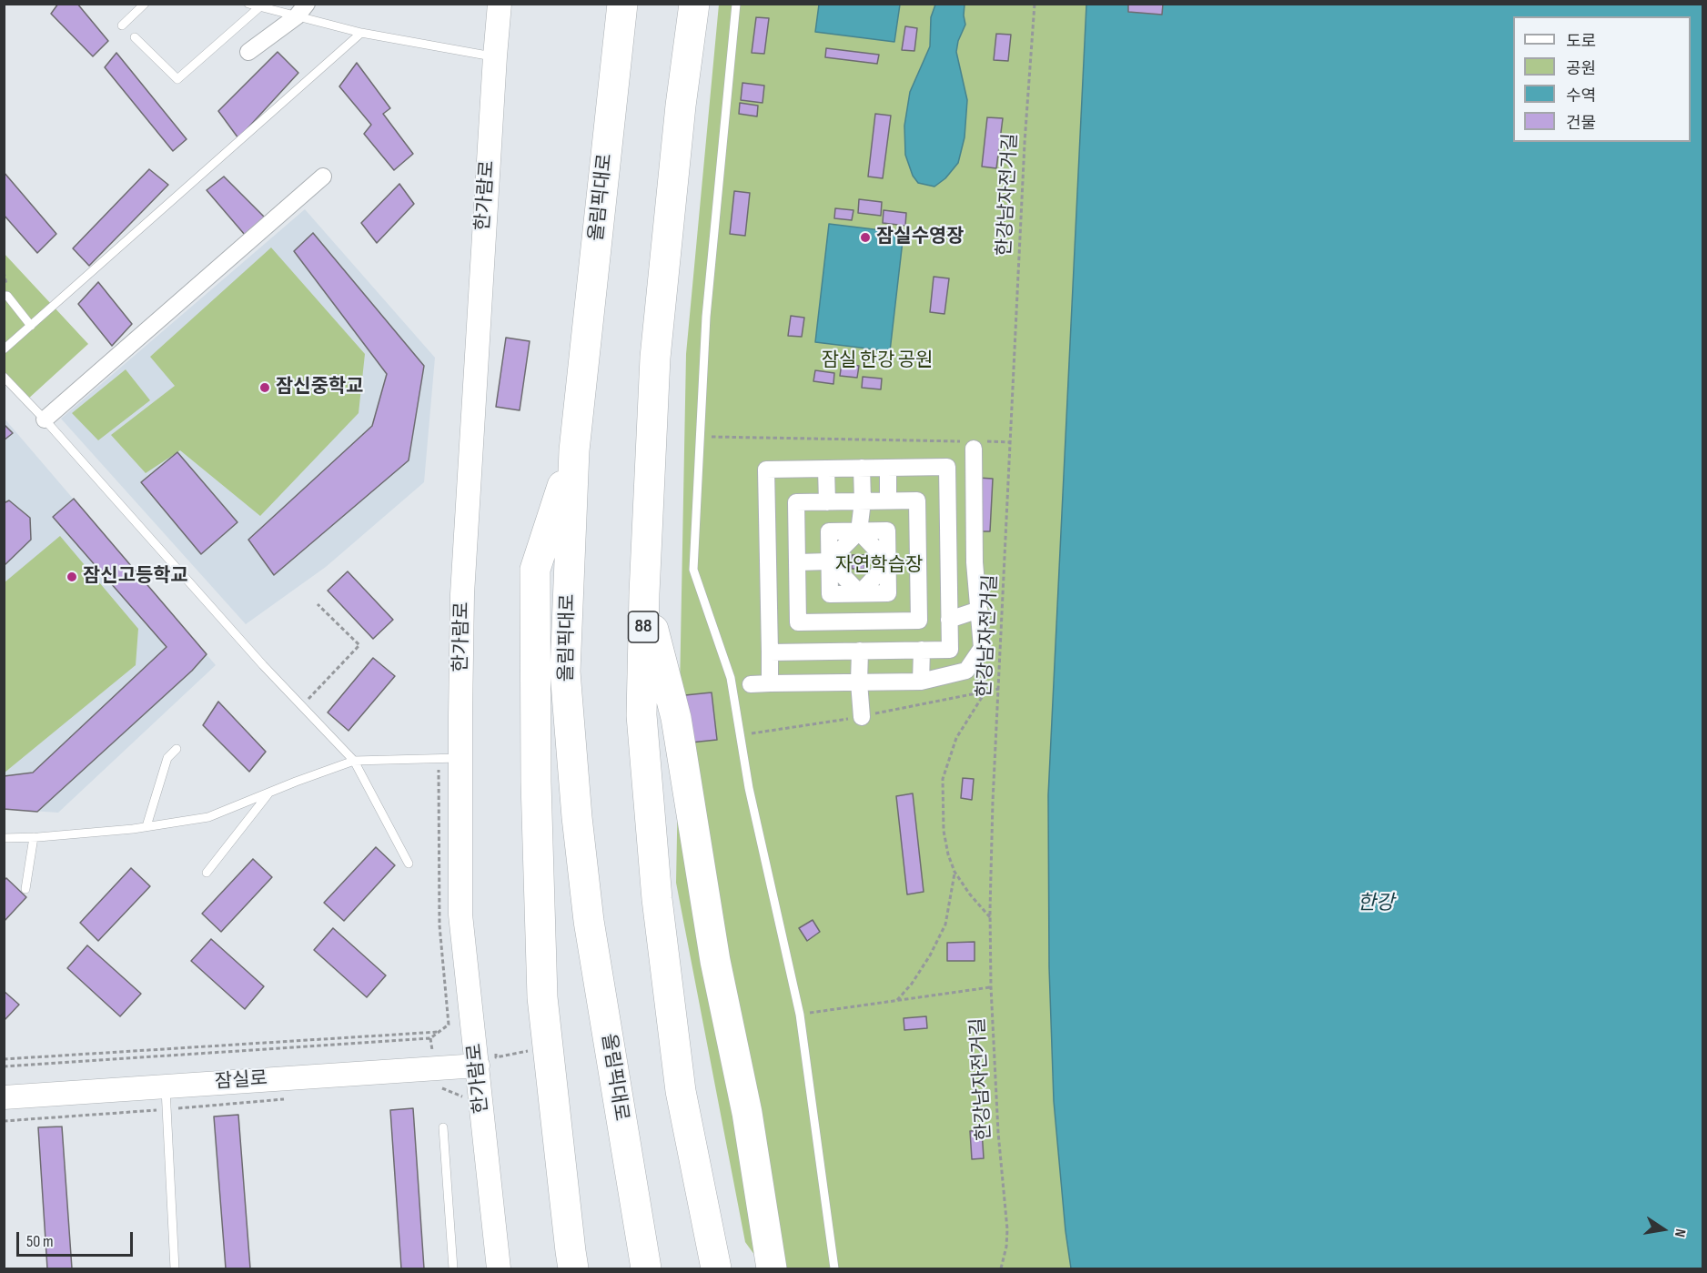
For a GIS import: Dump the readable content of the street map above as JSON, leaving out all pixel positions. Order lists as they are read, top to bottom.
{
  "streets": {
    "highway": ["올림픽대로", "88"],
    "street": ["한가람로", "잠실로"],
    "path": ["한강남자전거길"]
  },
  "crossings": [
    ["한가람로", "잠실로"]
  ],
  "water": ["한강"],
  "parks": ["잠실 한강 공원", "자연학습장"],
  "places": ["잠실수영장", "잠신중학교", "잠신고등학교"],
  "legend": [
    "도로",
    "공원",
    "수역",
    "건물"
  ],
  "scale_bar": "50 m",
  "north": "right"
}
